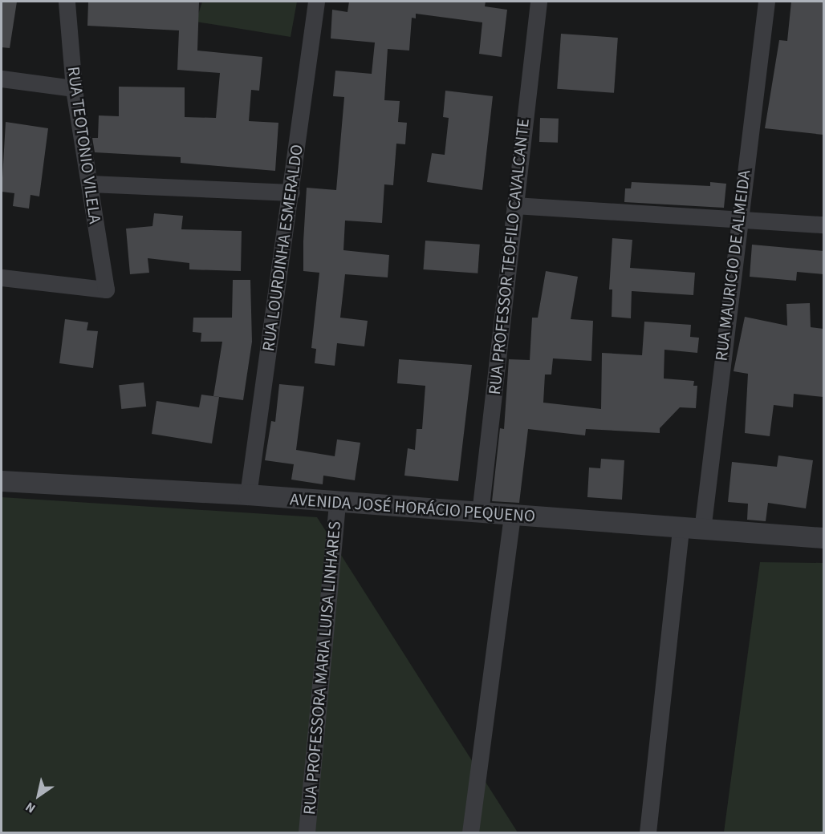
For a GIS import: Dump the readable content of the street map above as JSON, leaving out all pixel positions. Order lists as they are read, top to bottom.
{
  "streets": {
    "street": [
      "RUA TEOTONIO VILELA",
      "RUA LOURDINHA ESMERALDO",
      "RUA PROFESSOR TEOFILO CAVALCANTE",
      "RUA MAURICIO DE ALMEIDA",
      "AVENIDA JOSÉ HORÁCIO PEQUENO",
      "RUA PROFESSORA MARIA LUISA LINHARES"
    ]
  },
  "crossings": [
    ["RUA LOURDINHA ESMERALDO", "AVENIDA JOSÉ HORÁCIO PEQUENO"],
    ["RUA PROFESSOR TEOFILO CAVALCANTE", "AVENIDA JOSÉ HORÁCIO PEQUENO"],
    ["RUA MAURICIO DE ALMEIDA", "AVENIDA JOSÉ HORÁCIO PEQUENO"],
    ["AVENIDA JOSÉ HORÁCIO PEQUENO", "RUA PROFESSORA MARIA LUISA LINHARES"]
  ],
  "north": "bottom left"
}
